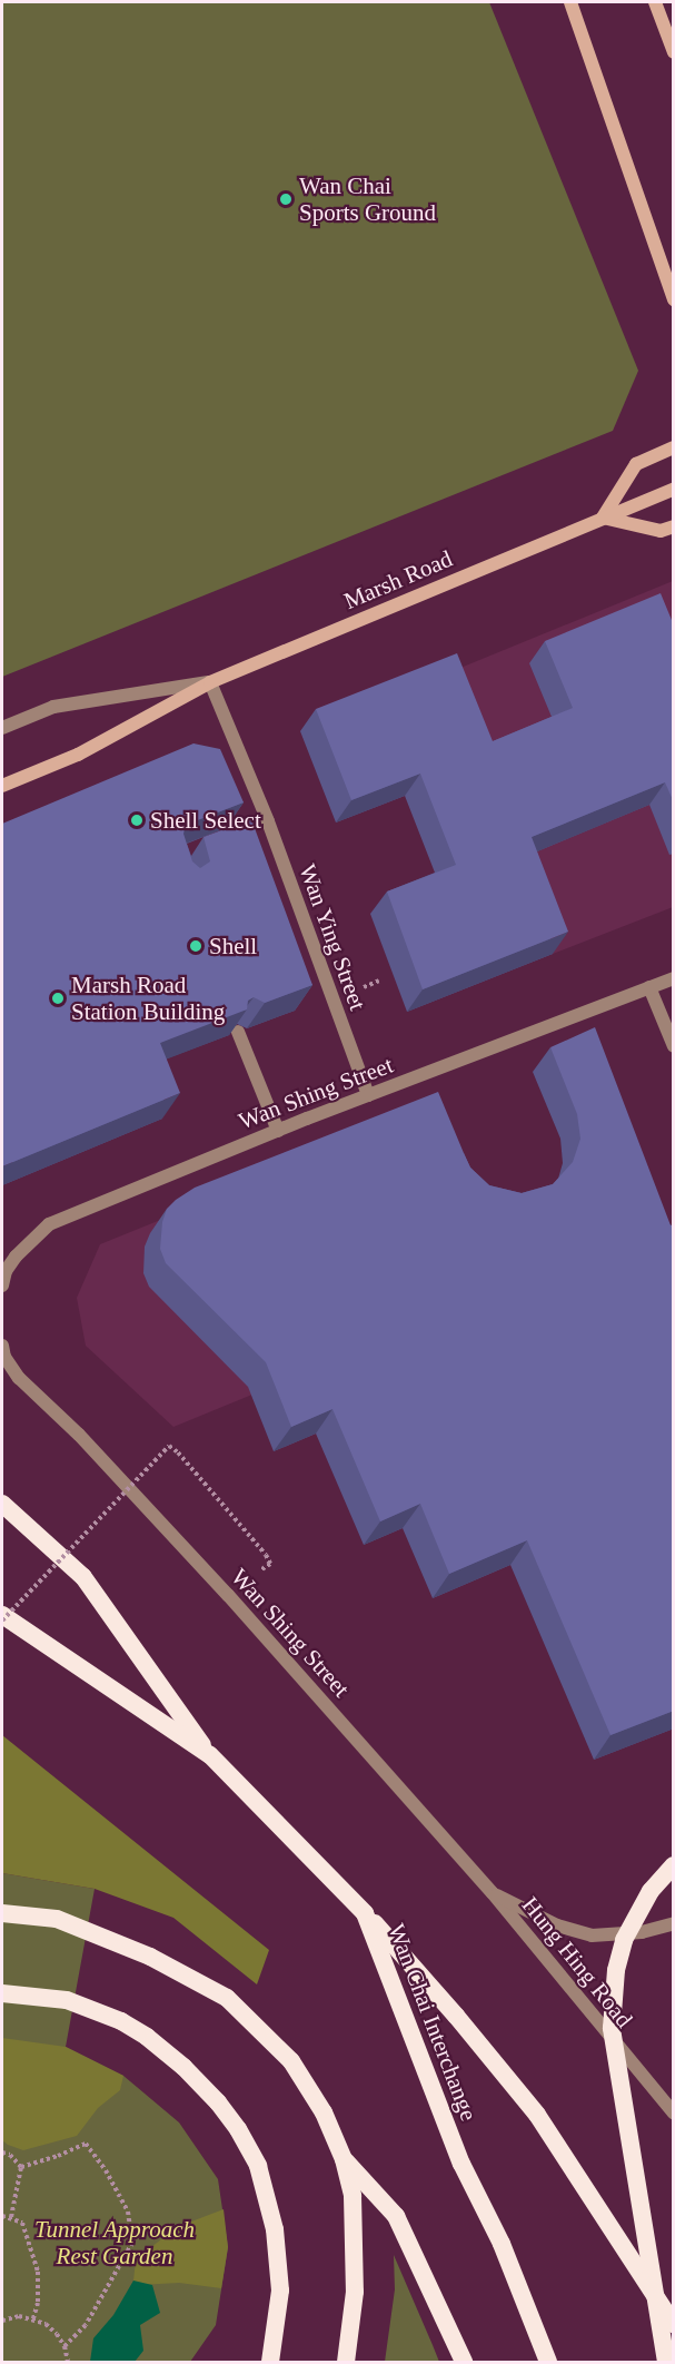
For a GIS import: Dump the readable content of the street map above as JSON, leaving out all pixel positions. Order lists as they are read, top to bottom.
{
  "streets": {
    "highway": ["Wan Chai Interchange"],
    "main road": ["Marsh Road"],
    "street": ["Wan Ying Street", "Wan Shing Street", "Hung Hing Road"]
  },
  "crossings": [
    ["Marsh Road", "Wan Ying Street"],
    ["Wan Ying Street", "Wan Shing Street"],
    ["Wan Shing Street", "Hung Hing Road"]
  ],
  "parks": ["Tunnel Approach Rest Garden"],
  "places": [
    "Wan Chai Sports Ground",
    "Shell Select",
    "Shell",
    "Marsh Road Station Building"
  ]
}
